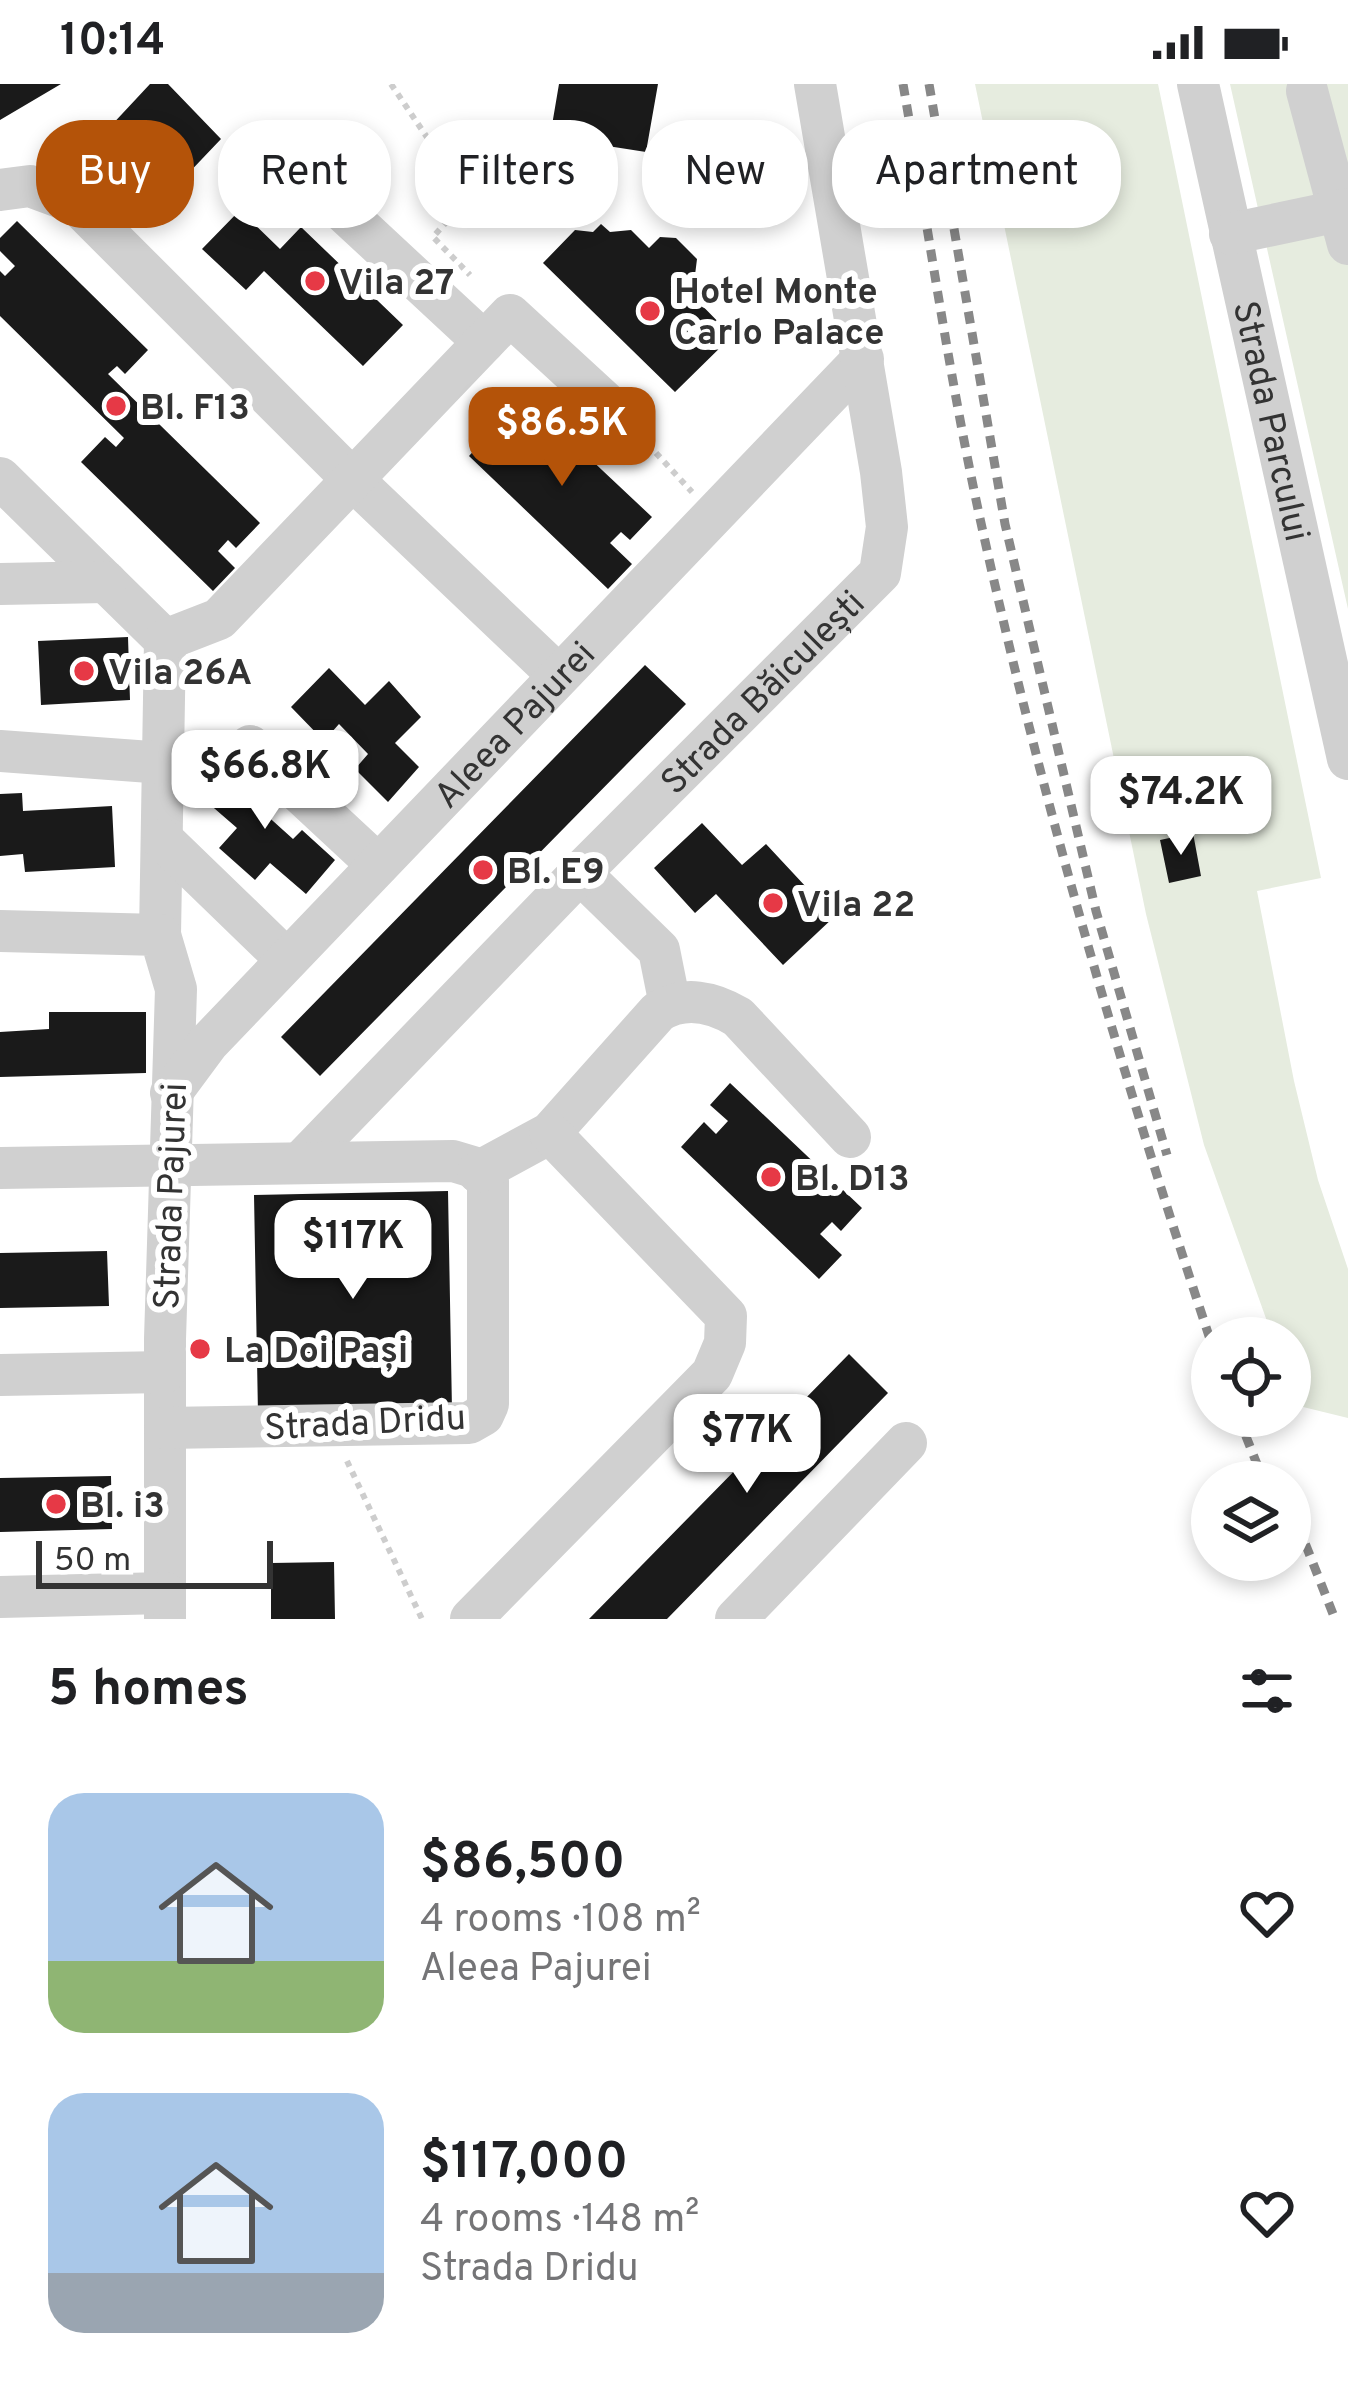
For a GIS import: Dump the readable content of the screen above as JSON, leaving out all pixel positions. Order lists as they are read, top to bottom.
{
  "streets": {
    "street": [
      "Strada Parcului",
      "Strada Băiculești",
      "Aleea Pajurei",
      "Strada Pajurei",
      "Strada Dridu"
    ]
  },
  "crossings": [
    ["Strada Băiculești", "Aleea Pajurei"],
    ["Aleea Pajurei", "Strada Pajurei"],
    ["Strada Pajurei", "Strada Dridu"]
  ],
  "places": [
    "Vila 27",
    "Hotel Monte Carlo Palace",
    "Bl. F13",
    "Vila 26A",
    "Bl. E9",
    "Vila 22",
    "Bl. D13",
    "La Doi Pași",
    "Bl. i3"
  ],
  "scale_bar": "50 m",
  "page": {
    "status": "10:14",
    "chip": [
      "Buy",
      "Rent",
      "Filters",
      "New",
      "Apartment"
    ],
    "price": [
      "$86.5K",
      "$66.8K",
      "$74.2K",
      "$117K",
      "$77K"
    ],
    "scale": "50 m",
    "heading": "5 homes",
    "list": [
      {
        "name": "$86,500",
        "note": "4 rooms · 108 m² · Aleea Pajurei"
      },
      {
        "name": "$117,000",
        "note": "4 rooms · 148 m² · Strada Dridu"
      }
    ]
  }
}
